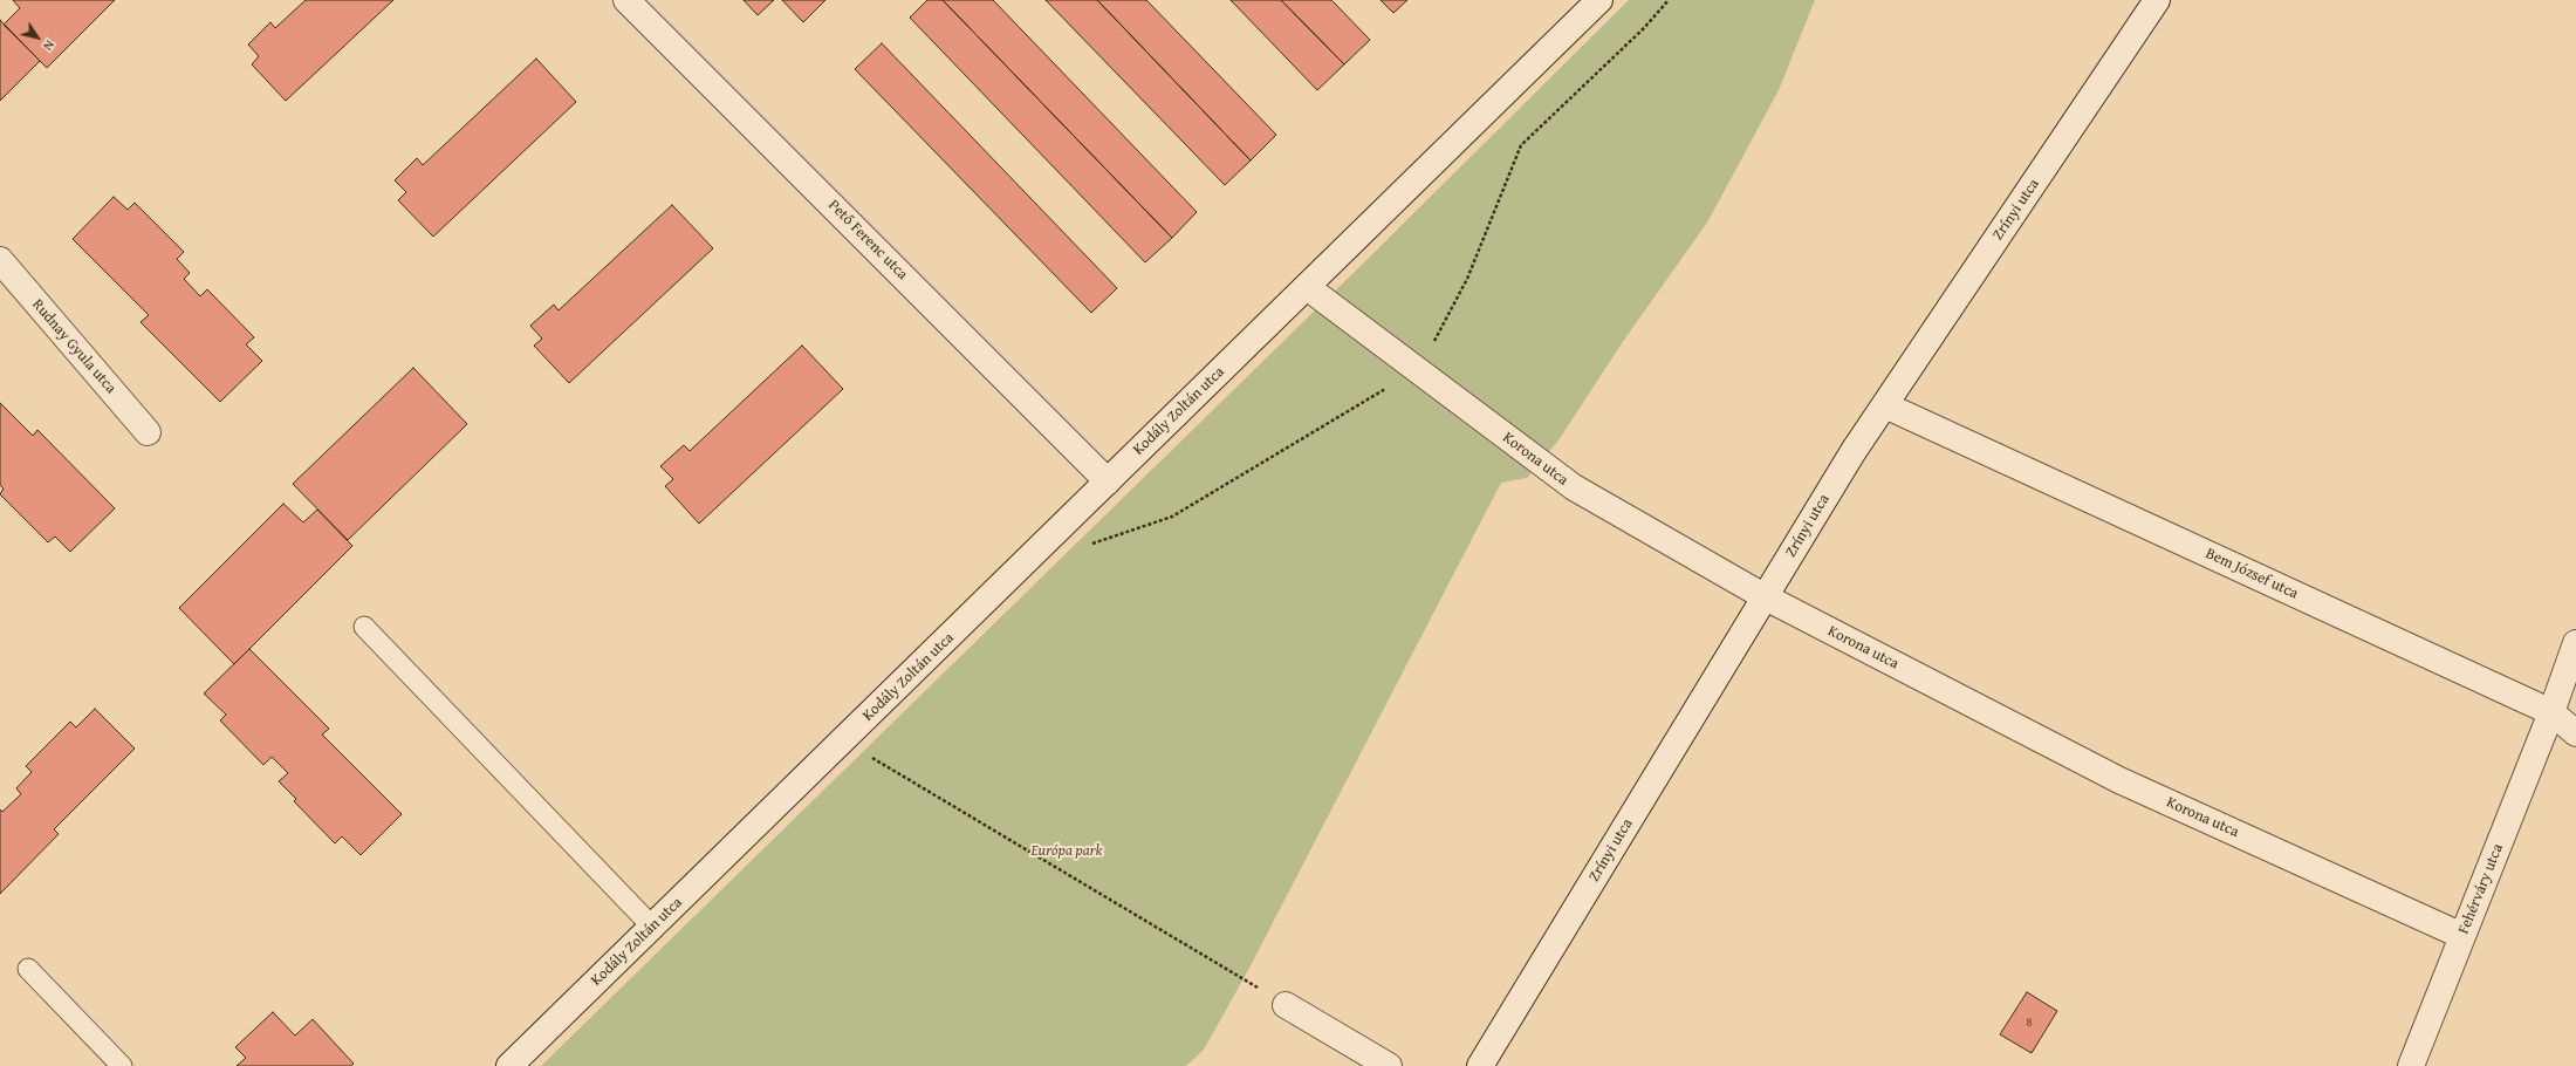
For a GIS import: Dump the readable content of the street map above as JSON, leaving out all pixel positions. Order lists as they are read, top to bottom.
{
  "streets": {
    "street": [
      "Zrínyi utca",
      "Pető Ferenc utca",
      "Rudnay Gyula utca",
      "Kodály Zoltán utca",
      "Korona utca",
      "Bem József utca",
      "Fehérváry utca"
    ]
  },
  "crossings": [
    ["Zrínyi utca", "Korona utca"],
    ["Zrínyi utca", "Bem József utca"],
    ["Pető Ferenc utca", "Kodály Zoltán utca"],
    ["Kodály Zoltán utca", "Korona utca"],
    ["Korona utca", "Fehérváry utca"],
    ["Bem József utca", "Fehérváry utca"]
  ],
  "parks": ["Európa park"],
  "house_numbers": ["8"],
  "north": "bottom right"
}
